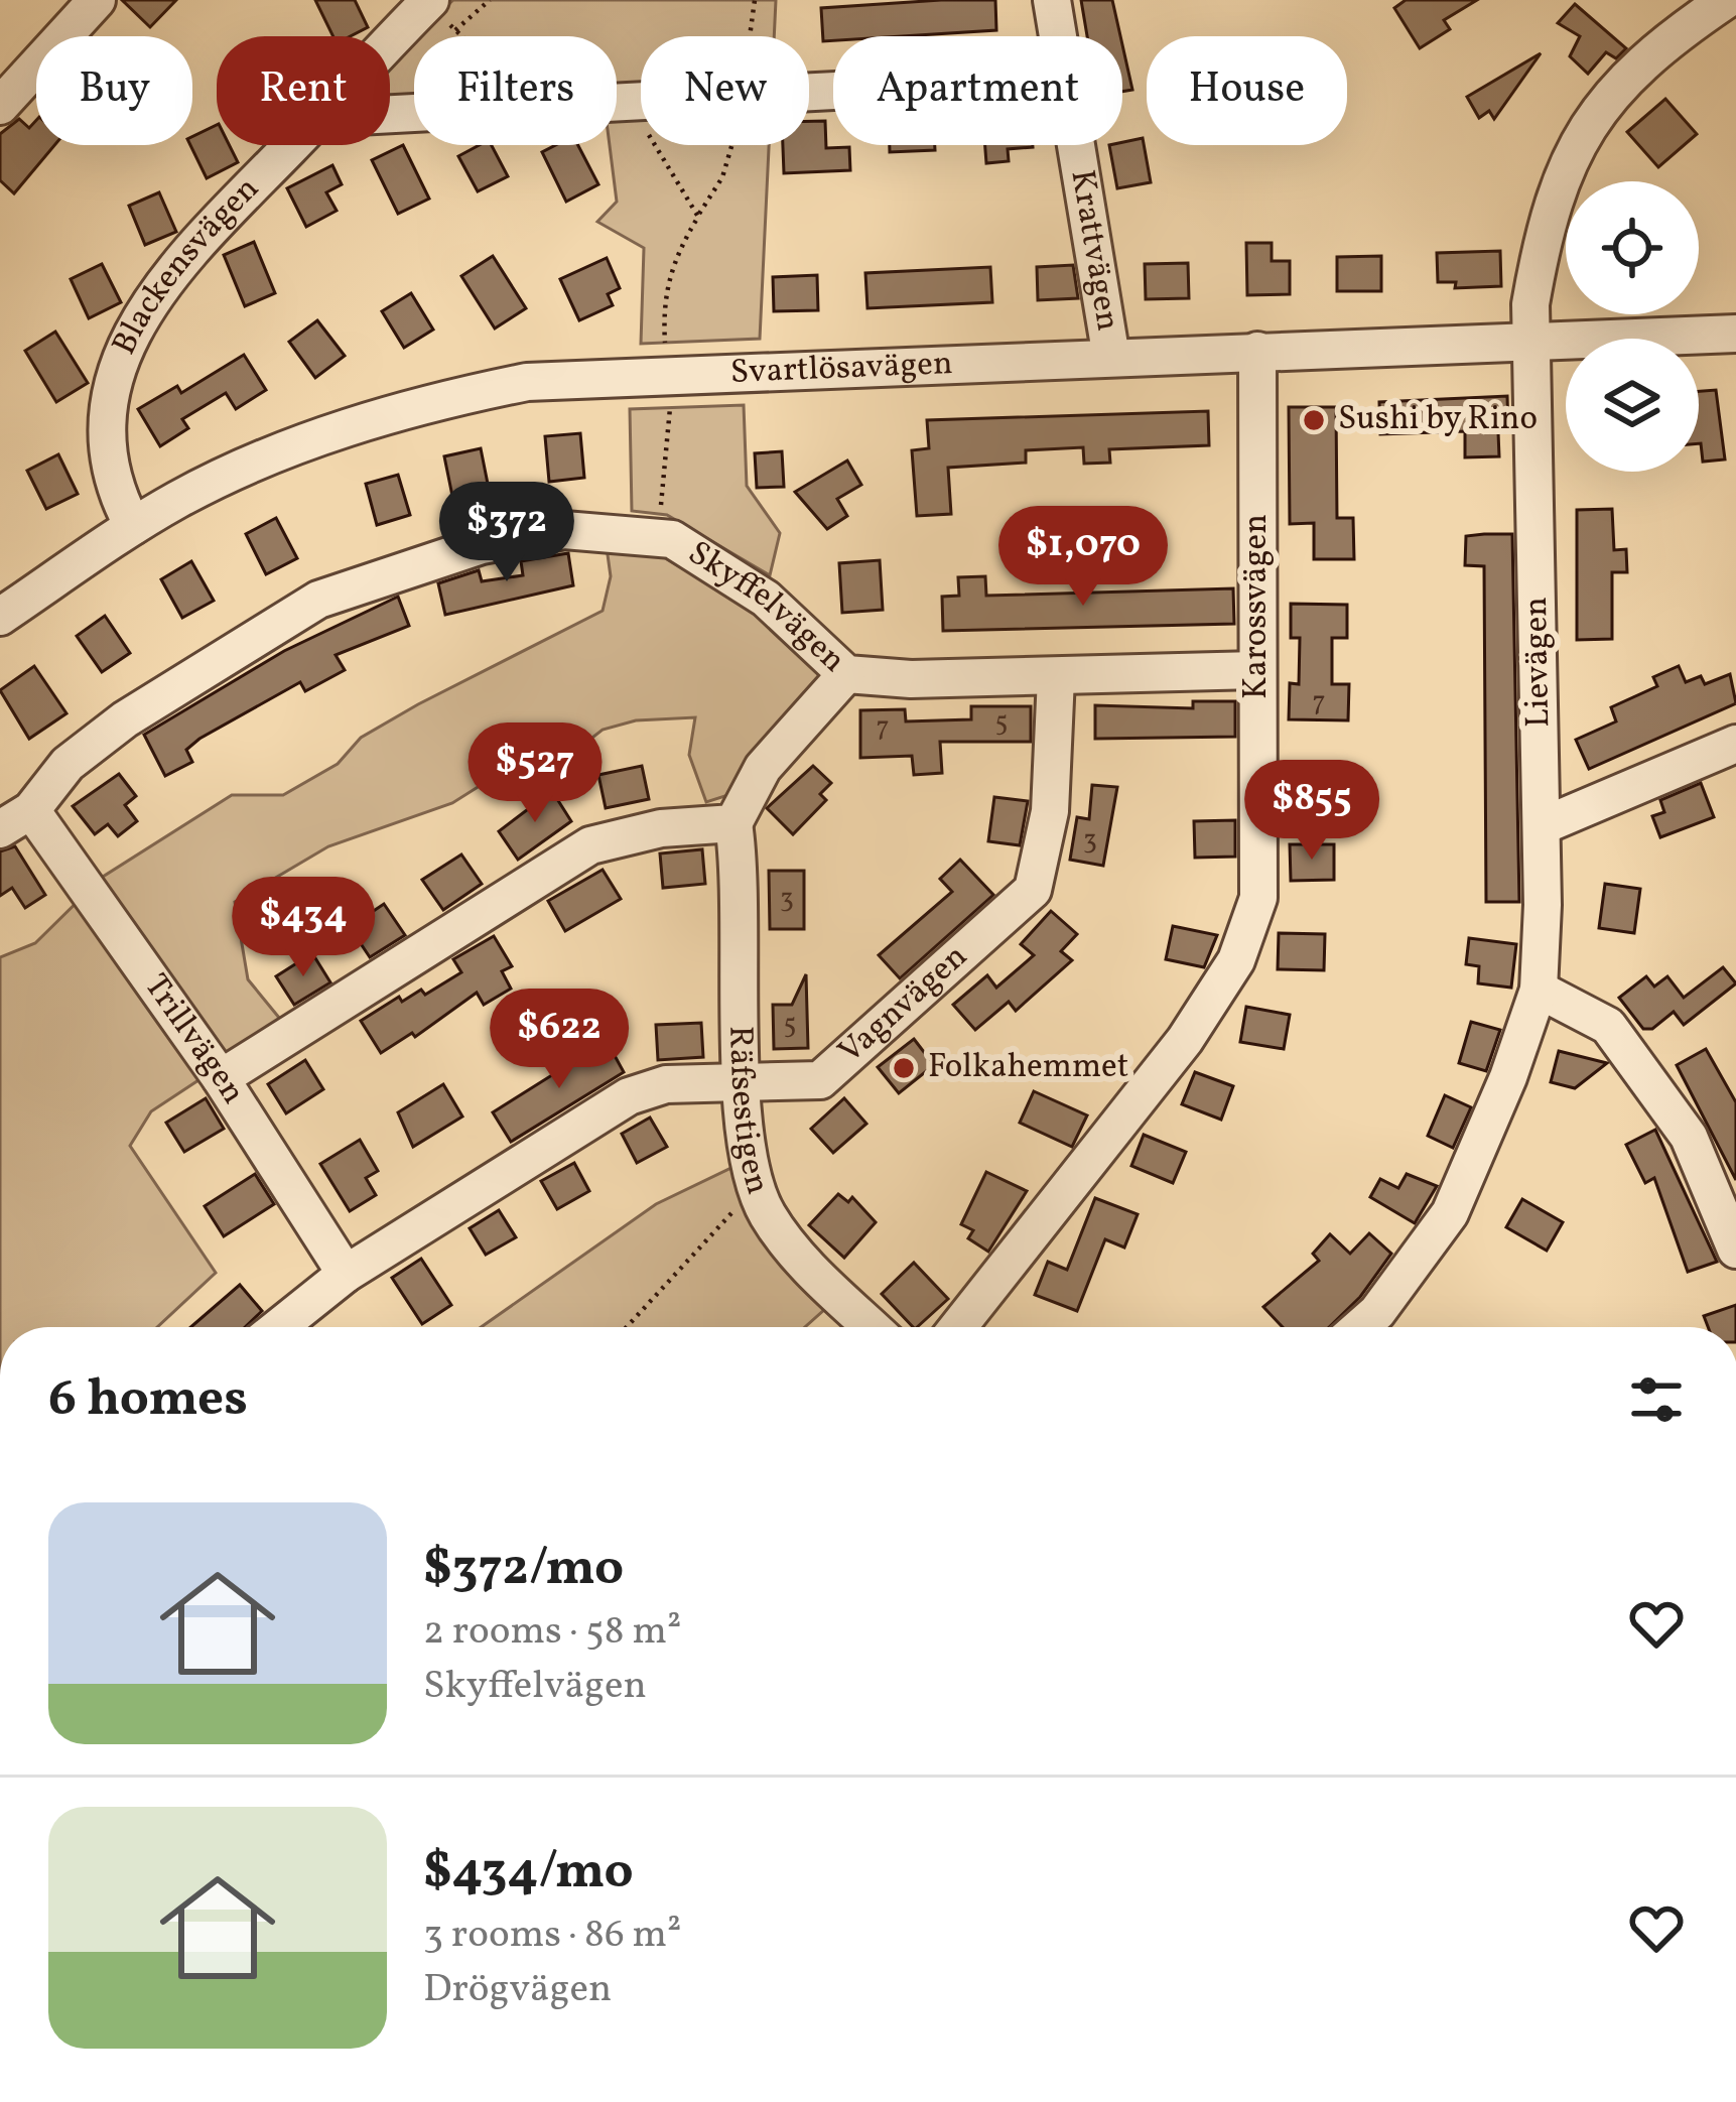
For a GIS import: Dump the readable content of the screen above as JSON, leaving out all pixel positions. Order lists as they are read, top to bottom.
{
  "streets": {
    "street": [
      "Krattvägen",
      "Blackensvägen",
      "Svartlösavägen",
      "Karossvägen",
      "Skyffelvägen",
      "Lievägen",
      "Vagnvägen",
      "Trillvägen",
      "Räfsestigen"
    ]
  },
  "crossings": [
    ["Krattvägen", "Svartlösavägen"],
    ["Blackensvägen", "Svartlösavägen"],
    ["Svartlösavägen", "Karossvägen"],
    ["Svartlösavägen", "Lievägen"],
    ["Karossvägen", "Skyffelvägen"],
    ["Skyffelvägen", "Vagnvägen"],
    ["Skyffelvägen", "Trillvägen"],
    ["Vagnvägen", "Trillvägen"],
    ["Vagnvägen", "Räfsestigen"]
  ],
  "places": ["Sushi by Rino", "Folkahemmet"],
  "house_numbers": [
    "7",
    "5",
    "7",
    "3",
    "3",
    "5"
  ],
  "page": {
    "chip": [
      "Buy",
      "Rent",
      "Filters",
      "New",
      "Apartment",
      "House"
    ],
    "price": [
      "$372",
      "$1,070",
      "$527",
      "$855",
      "$434",
      "$622"
    ],
    "heading": "6 homes",
    "list": [
      {
        "name": "$372/mo",
        "note": "2 rooms · 58 m² · Skyffelvägen"
      },
      {
        "name": "$434/mo",
        "note": "3 rooms · 86 m² · Drögvägen"
      }
    ]
  }
}
